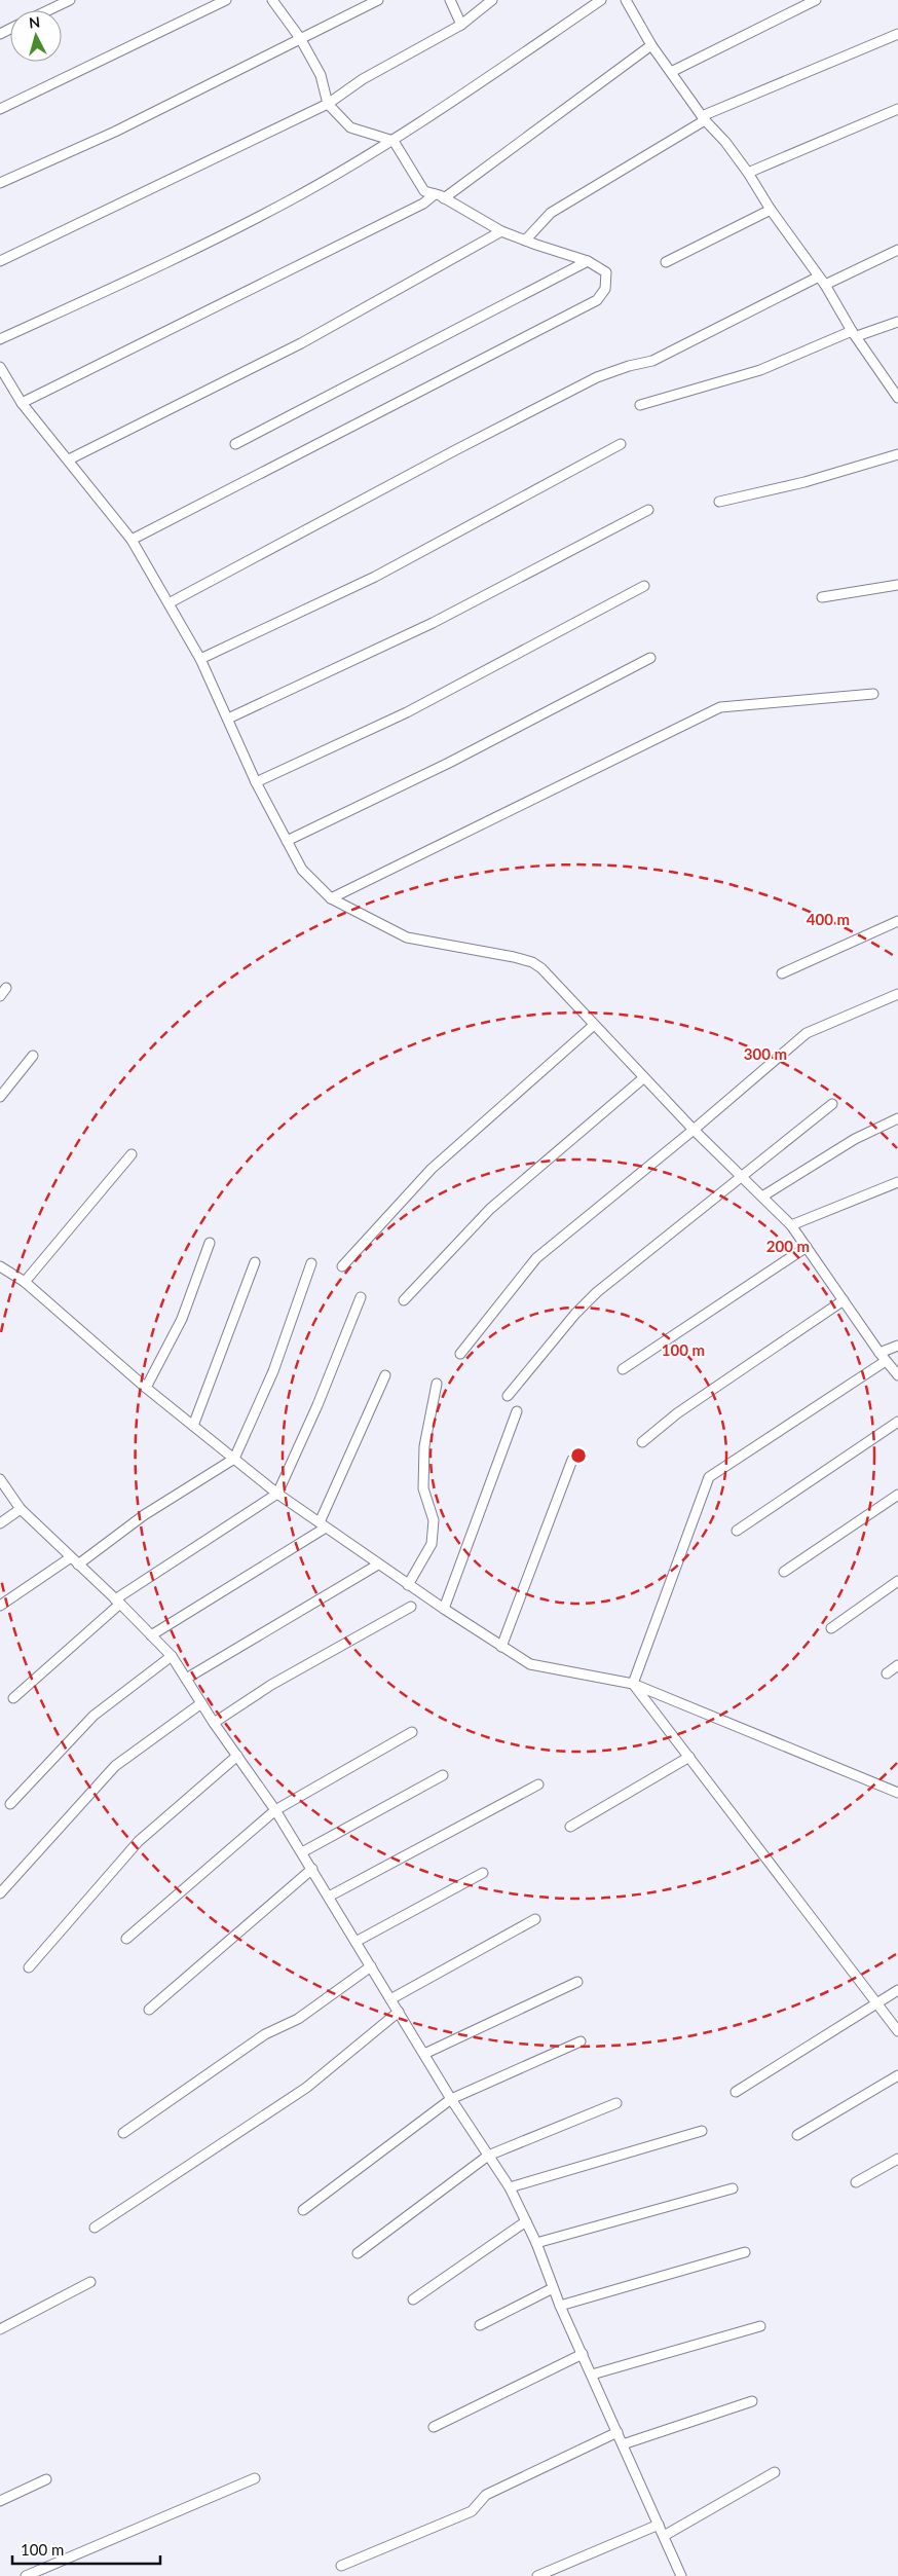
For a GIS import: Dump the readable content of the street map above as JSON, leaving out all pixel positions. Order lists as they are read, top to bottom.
{
  "scale_bar": "100 m",
  "north": "top",
  "rings": [
    "400 m",
    "300 m",
    "200 m",
    "100 m"
  ]
}
